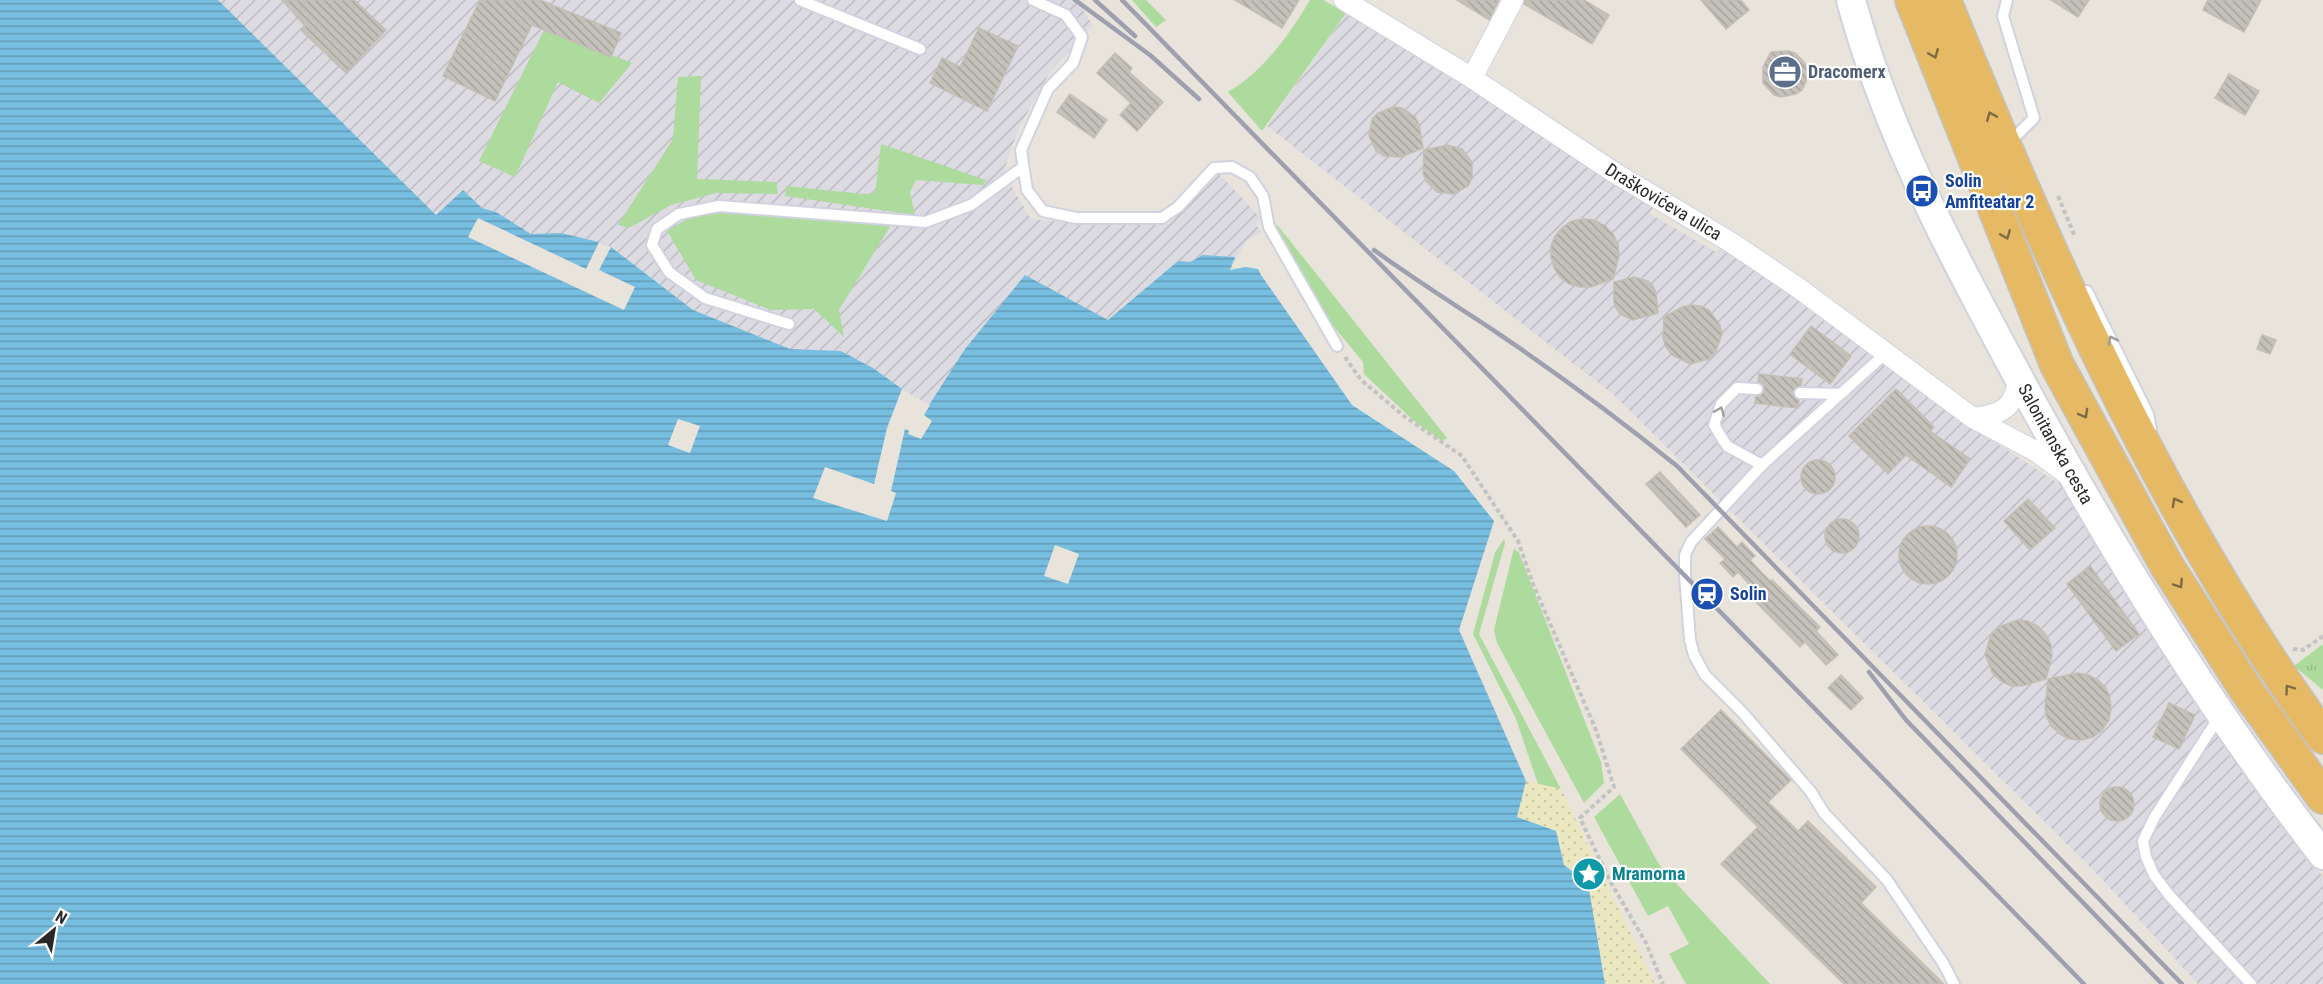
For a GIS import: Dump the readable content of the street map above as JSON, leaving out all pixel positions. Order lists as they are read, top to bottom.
{
  "streets": {
    "main road": ["Salonitanska cesta"],
    "street": ["Draškovićeva ulica"]
  },
  "crossings": [
    ["Draškovićeva ulica", "Salonitanska cesta"]
  ],
  "places": {
    "office": ["Dracomerx"],
    "bus stop": ["Solin Amfiteatar 2"],
    "station": ["Solin"],
    "place": ["Mramorna"]
  },
  "north": "top right"
}
